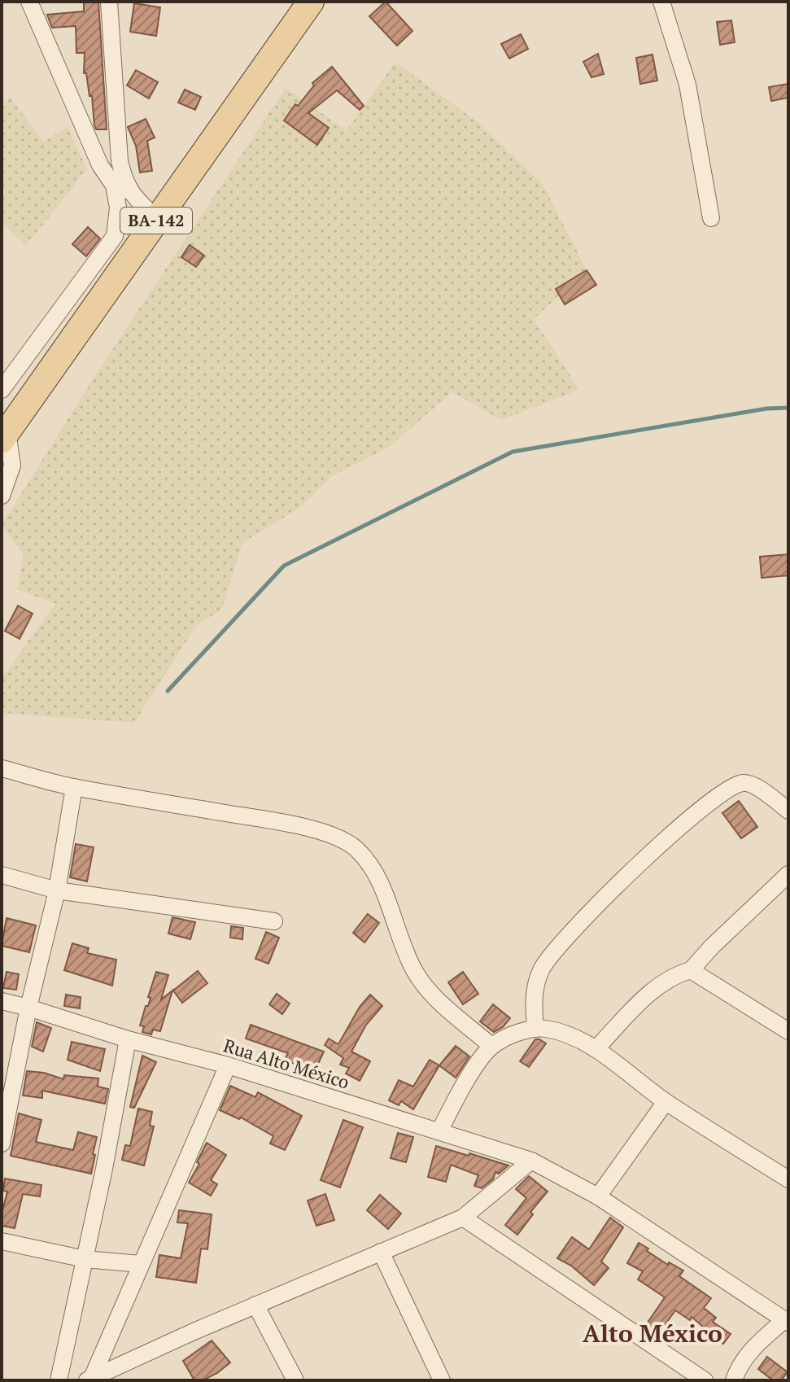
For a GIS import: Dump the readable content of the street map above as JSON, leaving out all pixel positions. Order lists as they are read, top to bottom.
{
  "streets": {
    "main road": ["BA-142"],
    "street": ["Rua Alto México"]
  },
  "districts": ["Alto México"]
}
